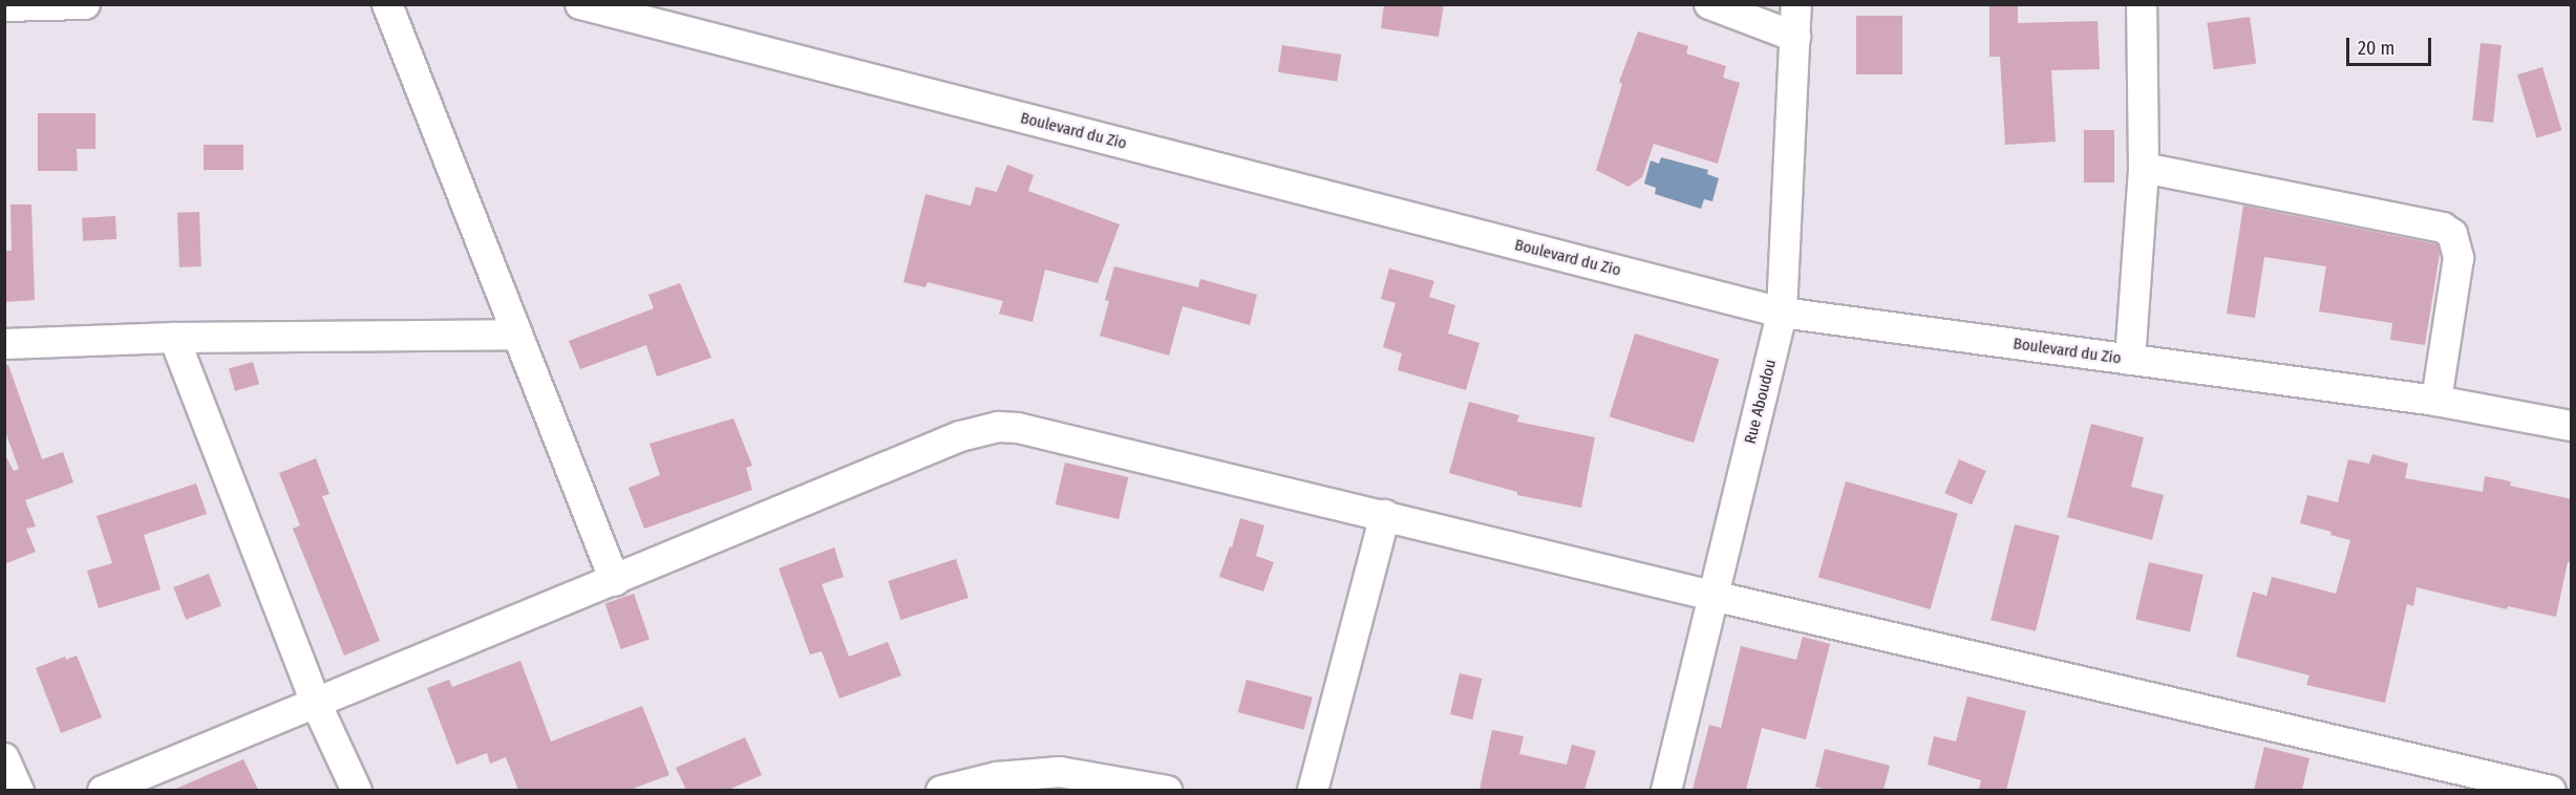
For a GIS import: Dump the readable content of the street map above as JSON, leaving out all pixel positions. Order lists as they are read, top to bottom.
{
  "streets": {
    "street": ["Boulevard du Zio", "Rue Aboudou"]
  },
  "crossings": [
    ["Boulevard du Zio", "Rue Aboudou"]
  ],
  "scale_bar": "20 m"
}
